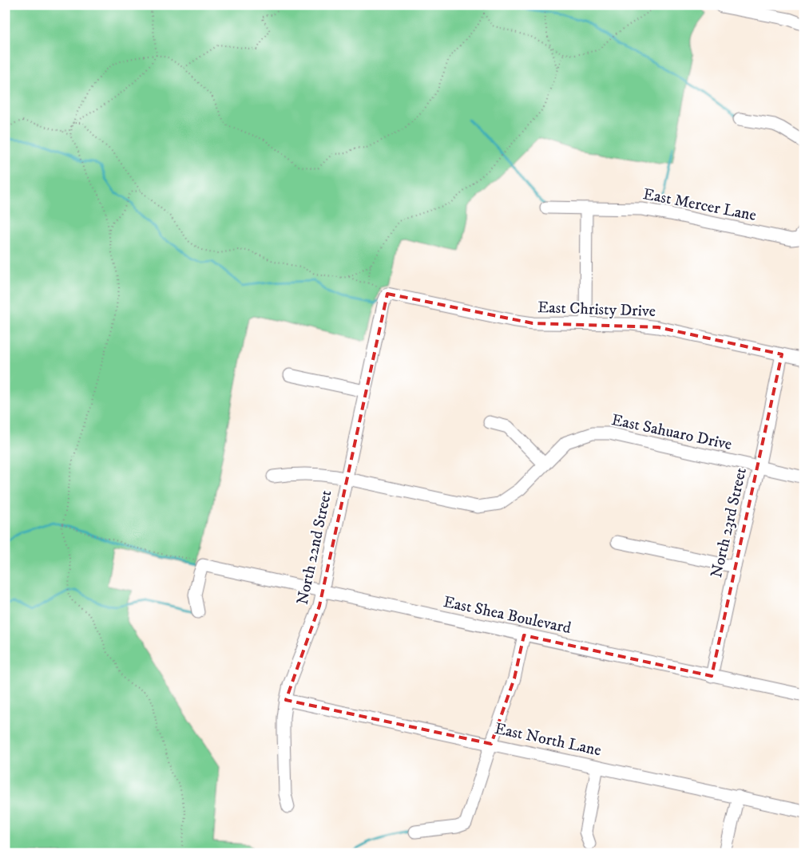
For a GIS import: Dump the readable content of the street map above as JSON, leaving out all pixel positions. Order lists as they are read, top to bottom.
{
  "streets": {
    "street": [
      "East Mercer Lane",
      "East Christy Drive",
      "East Sahuaro Drive",
      "North 23rd Street",
      "North 22nd Street",
      "East Shea Boulevard",
      "East North Lane"
    ]
  },
  "crossings": [
    ["East Christy Drive", "North 23rd Street"],
    ["East Christy Drive", "North 22nd Street"],
    ["East Sahuaro Drive", "North 23rd Street"],
    ["East Sahuaro Drive", "North 22nd Street"],
    ["North 23rd Street", "East Shea Boulevard"],
    ["North 22nd Street", "East Shea Boulevard"],
    ["North 22nd Street", "East North Lane"]
  ]
}
